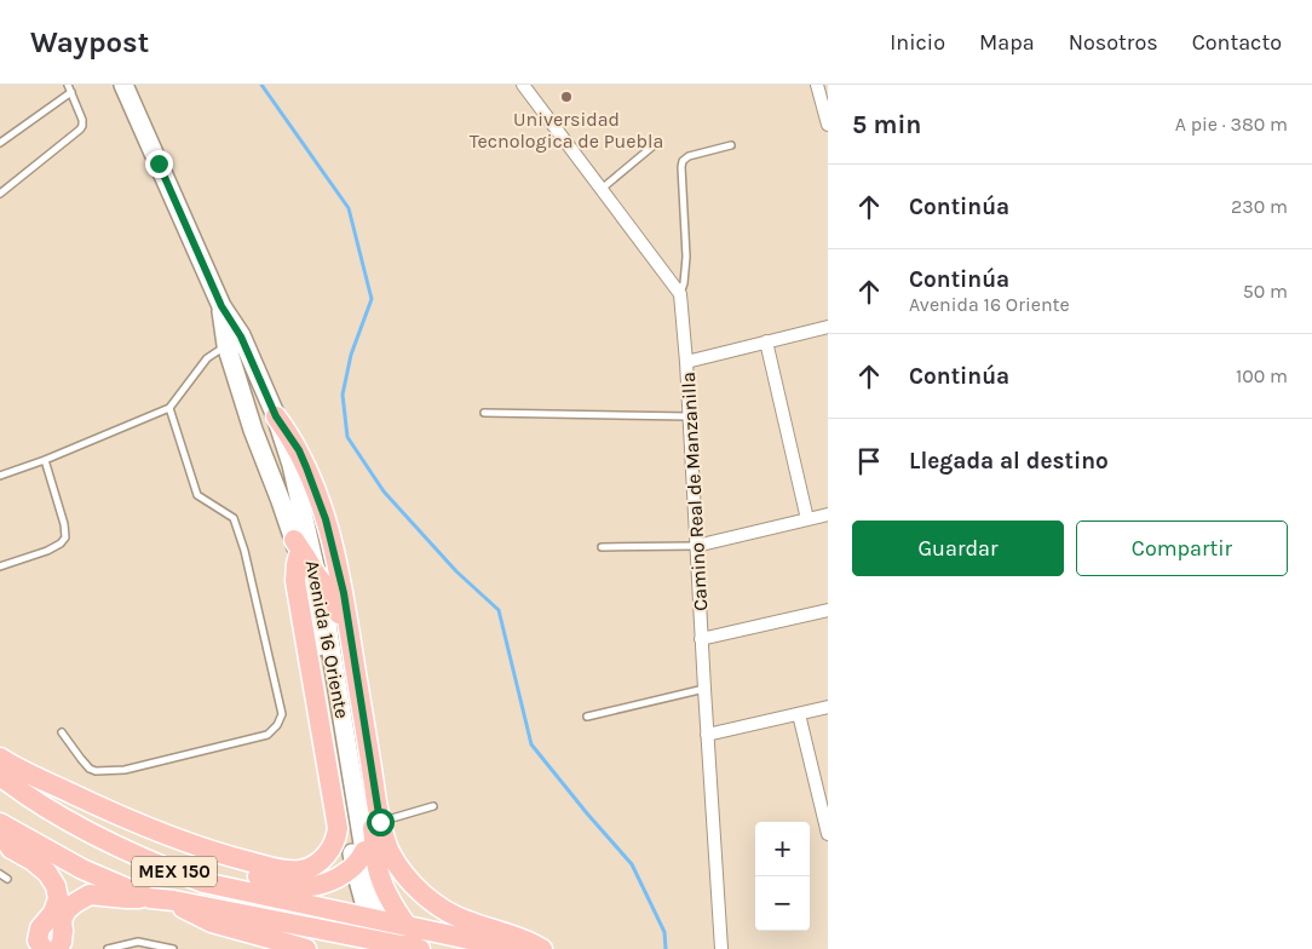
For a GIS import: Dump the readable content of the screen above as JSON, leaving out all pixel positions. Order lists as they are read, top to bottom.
{
  "streets": {
    "main road": ["Avenida 16 Oriente", "MEX 150"],
    "street": ["Camino Real de Manzanilla"]
  },
  "crossings": [
    ["Avenida 16 Oriente", "MEX 150"]
  ],
  "places": ["Universidad Tecnologica de Puebla"],
  "page": {
    "header": "Waypost",
    "nav": [
      "Inicio",
      "Mapa",
      "Nosotros",
      "Contacto"
    ],
    "heading": ["5 min", "A pie · 380 m"],
    "list": [
      ["Continúa", "230 m"],
      ["Continúa", "Avenida 16 Oriente", "50 m"],
      ["Continúa", "100 m"],
      "Llegada al destino"
    ],
    "buttons": ["Guardar", "Compartir"],
    "map_buttons": ["+", "−"]
  }
}
